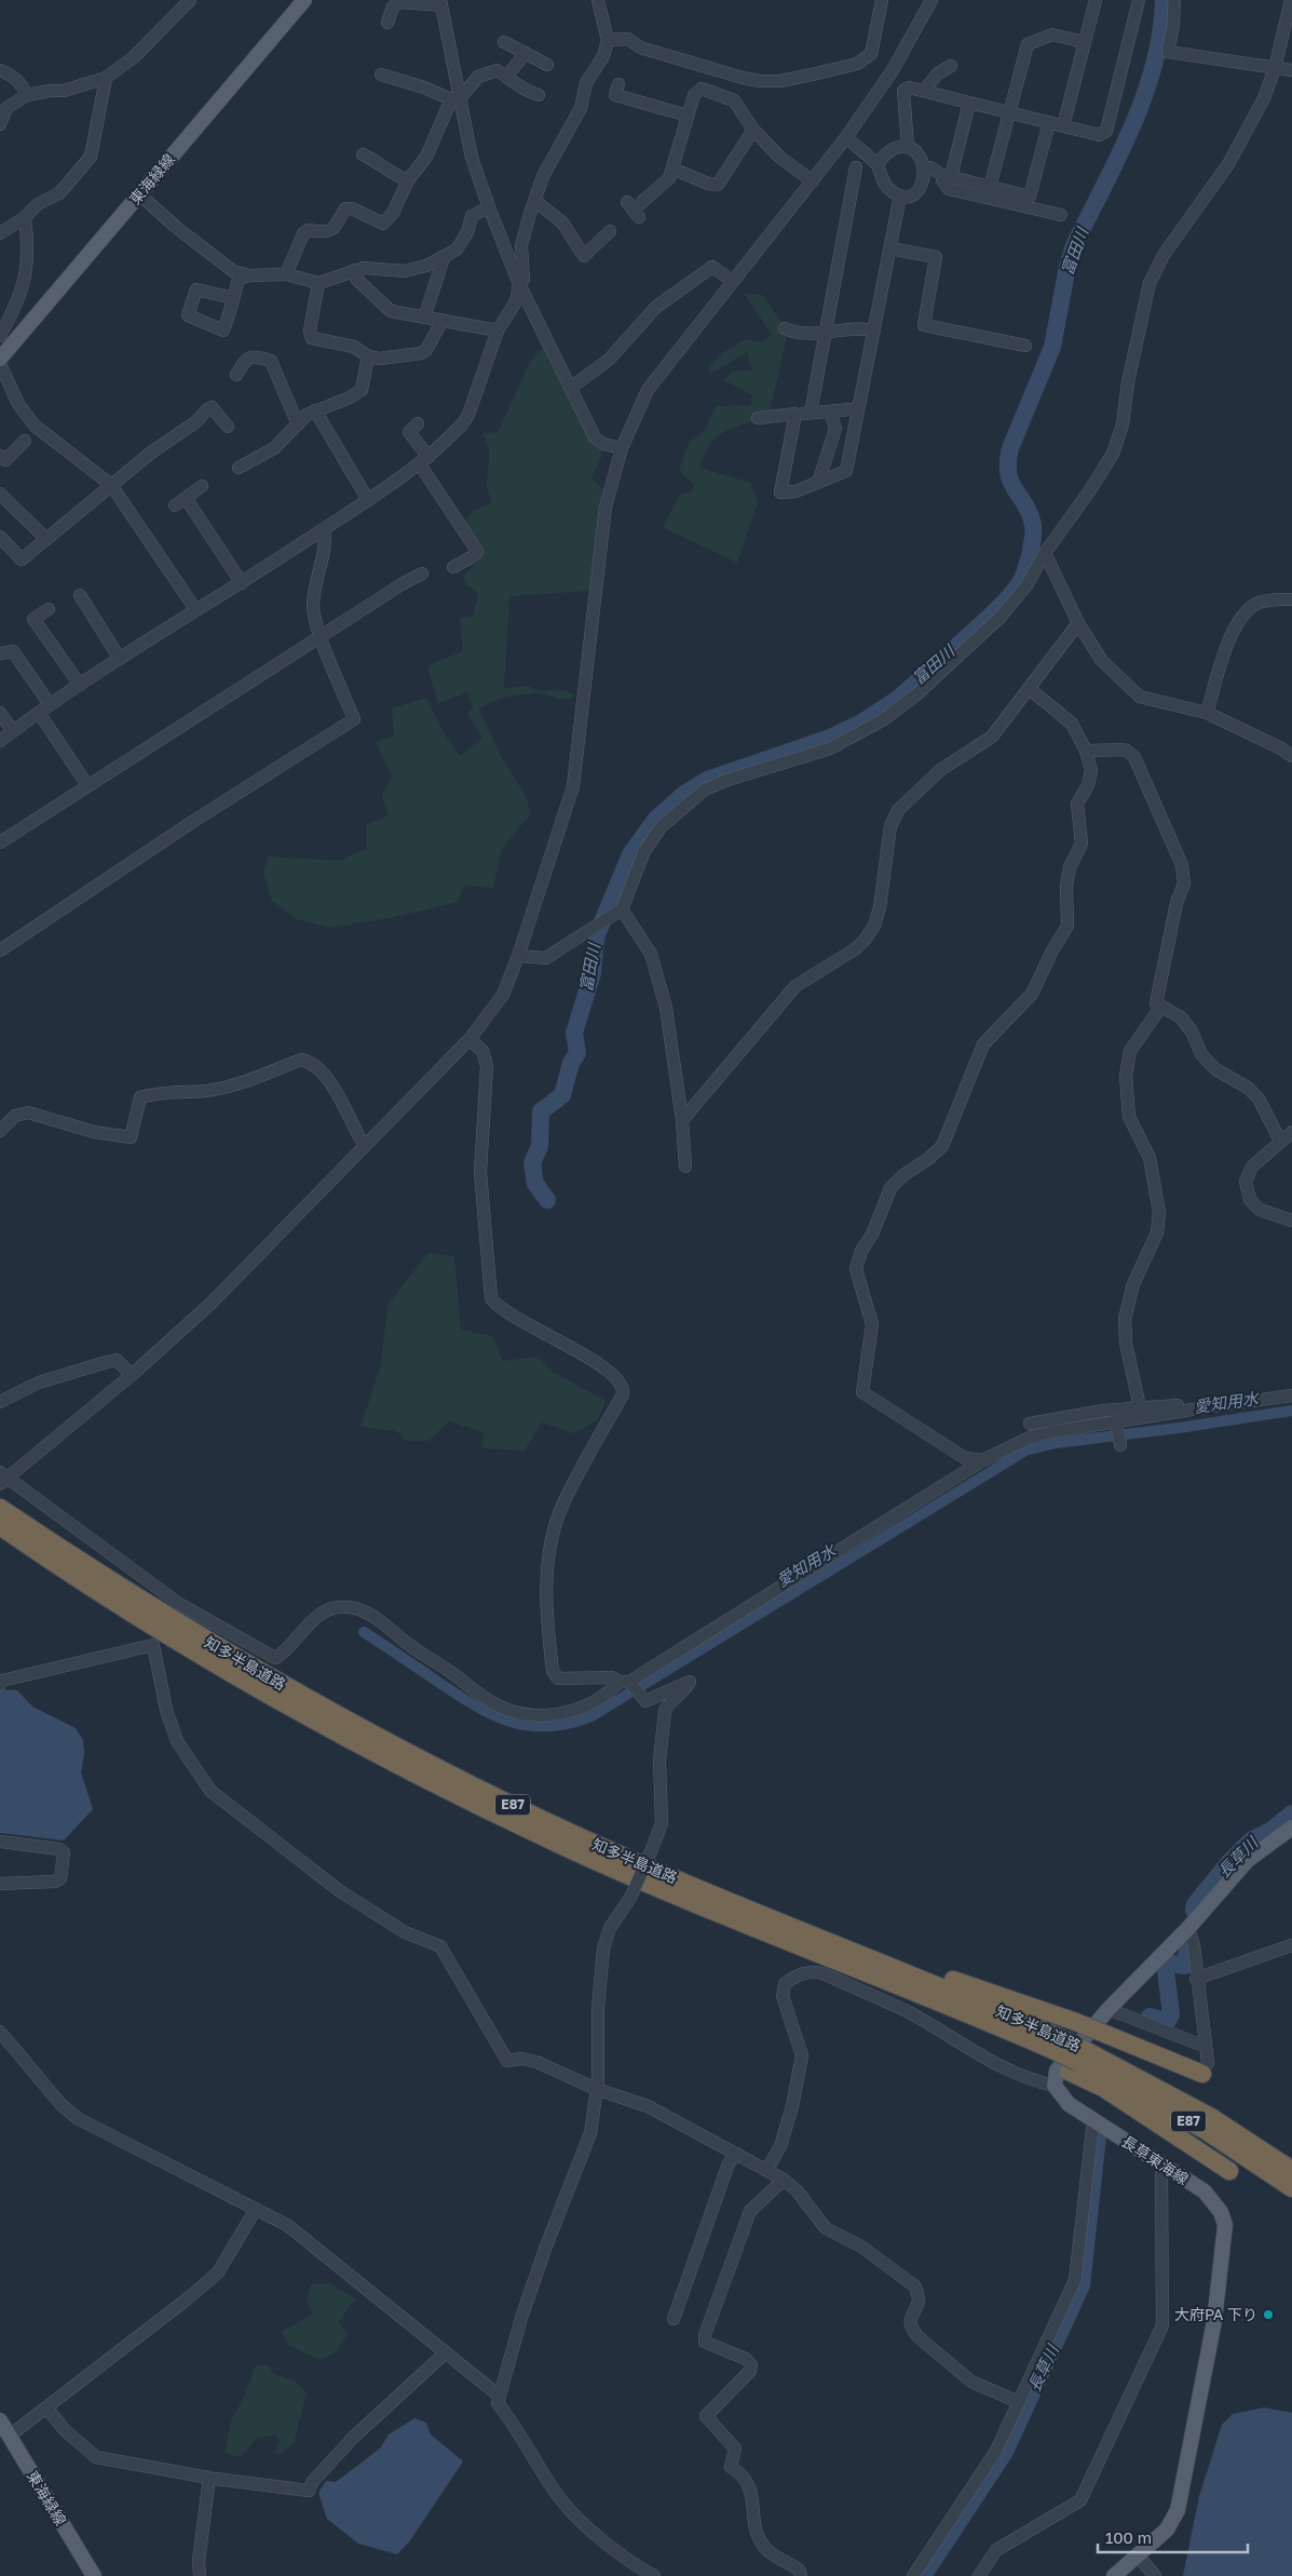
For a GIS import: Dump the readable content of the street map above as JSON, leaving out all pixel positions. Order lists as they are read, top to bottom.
{
  "streets": {
    "highway": ["知多半島道路", "E87"],
    "main road": ["東海緑線", "長草東海線"]
  },
  "water": ["富田川", "愛知用水", "長草川"],
  "places": ["大府PA 下り"],
  "scale_bar": "100 m"
}
